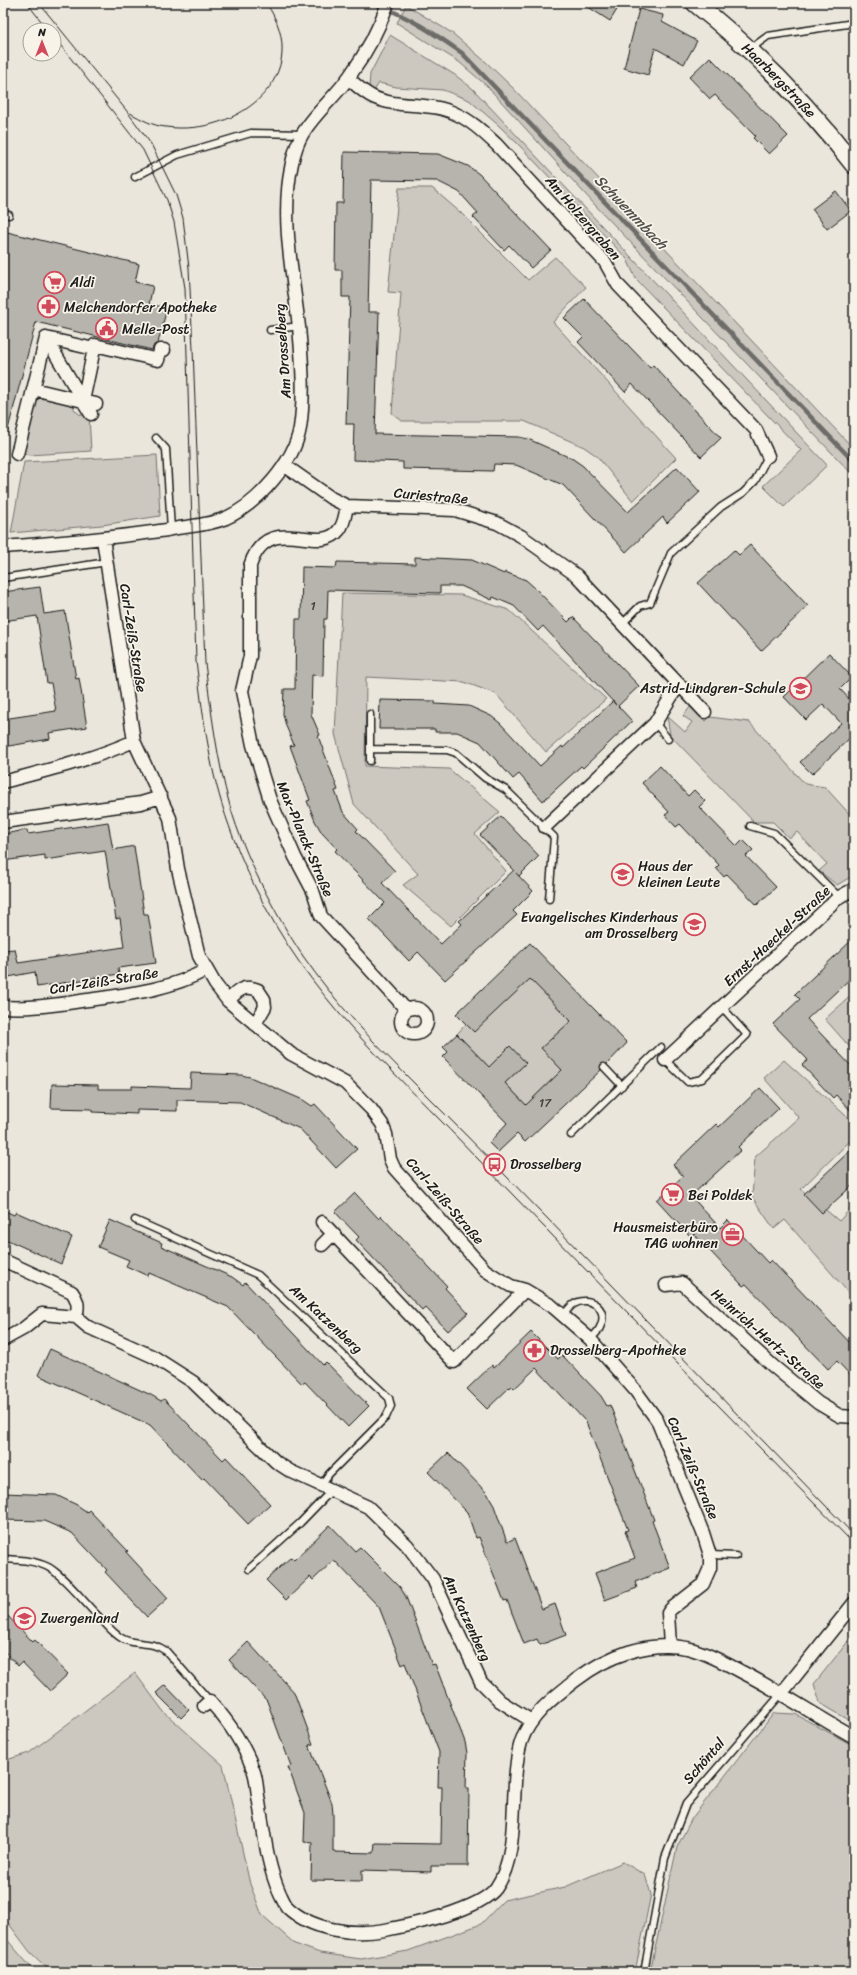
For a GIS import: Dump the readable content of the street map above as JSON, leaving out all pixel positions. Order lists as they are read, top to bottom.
{
  "streets": {
    "main road": ["Haarbergstraße"],
    "street": [
      "Am Holzergraben",
      "Am Drosselberg",
      "Curiestraße",
      "Carl-Zeiß-Straße",
      "Max-Planck-Straße",
      "Ernst-Haeckel-Straße",
      "Am Katzenberg",
      "Heinrich-Hertz-Straße",
      "Schöntal"
    ]
  },
  "crossings": [
    ["Am Holzergraben", "Am Drosselberg"],
    ["Am Drosselberg", "Curiestraße"],
    ["Am Drosselberg", "Carl-Zeiß-Straße"],
    ["Curiestraße", "Max-Planck-Straße"]
  ],
  "water": ["Schwemmbach"],
  "places": {
    "supermarket": ["Aldi", "Bei Poldek"],
    "pharmacy": ["Melchendorfer Apotheke", "Drosselberg-Apotheke"],
    "public building": ["Melle-Post"],
    "school or university": [
      "Astrid-Lindgren-Schule",
      "Haus der kleinen Leute",
      "Evangelisches Kinderhaus am Drosselberg",
      "Zwergenland"
    ],
    "bus stop": ["Drosselberg"],
    "office": ["Hausmeisterbüro TAG wohnen"]
  },
  "house_numbers": ["1", "17"],
  "north": "top"
}
